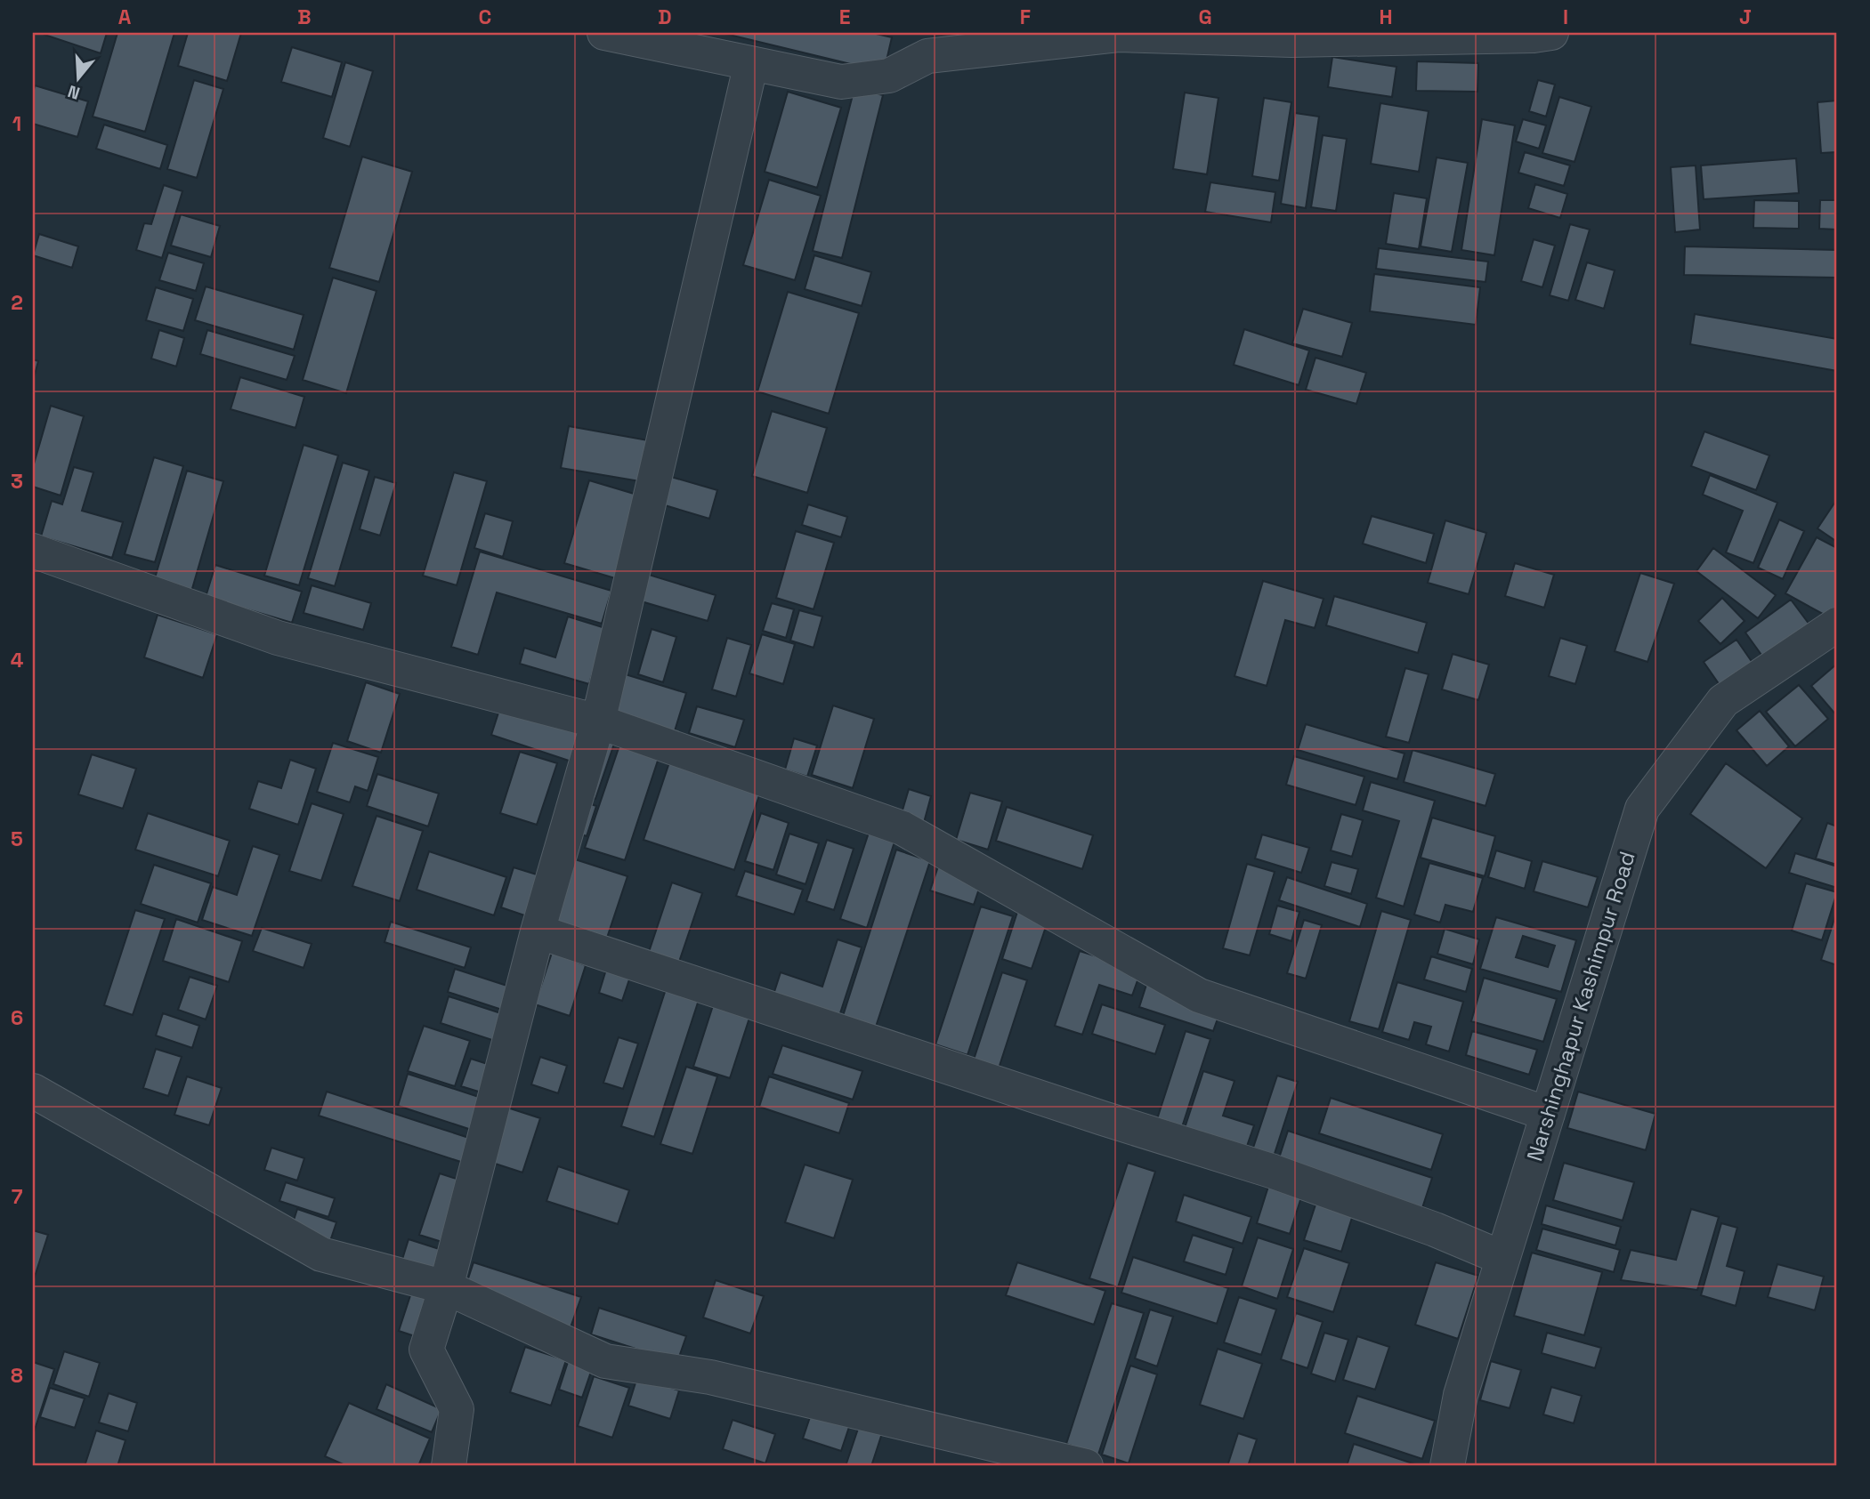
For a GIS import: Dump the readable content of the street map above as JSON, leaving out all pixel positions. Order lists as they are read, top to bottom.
{
  "streets": {
    "street": ["Narshinghapur Kashimpur Road"]
  },
  "north": "bottom",
  "grid": {
    "columns": [
      "A",
      "B",
      "C",
      "D",
      "E",
      "F",
      "G",
      "H",
      "I",
      "J"
    ],
    "rows": [
      "1",
      "2",
      "3",
      "4",
      "5",
      "6",
      "7",
      "8"
    ]
  }
}
